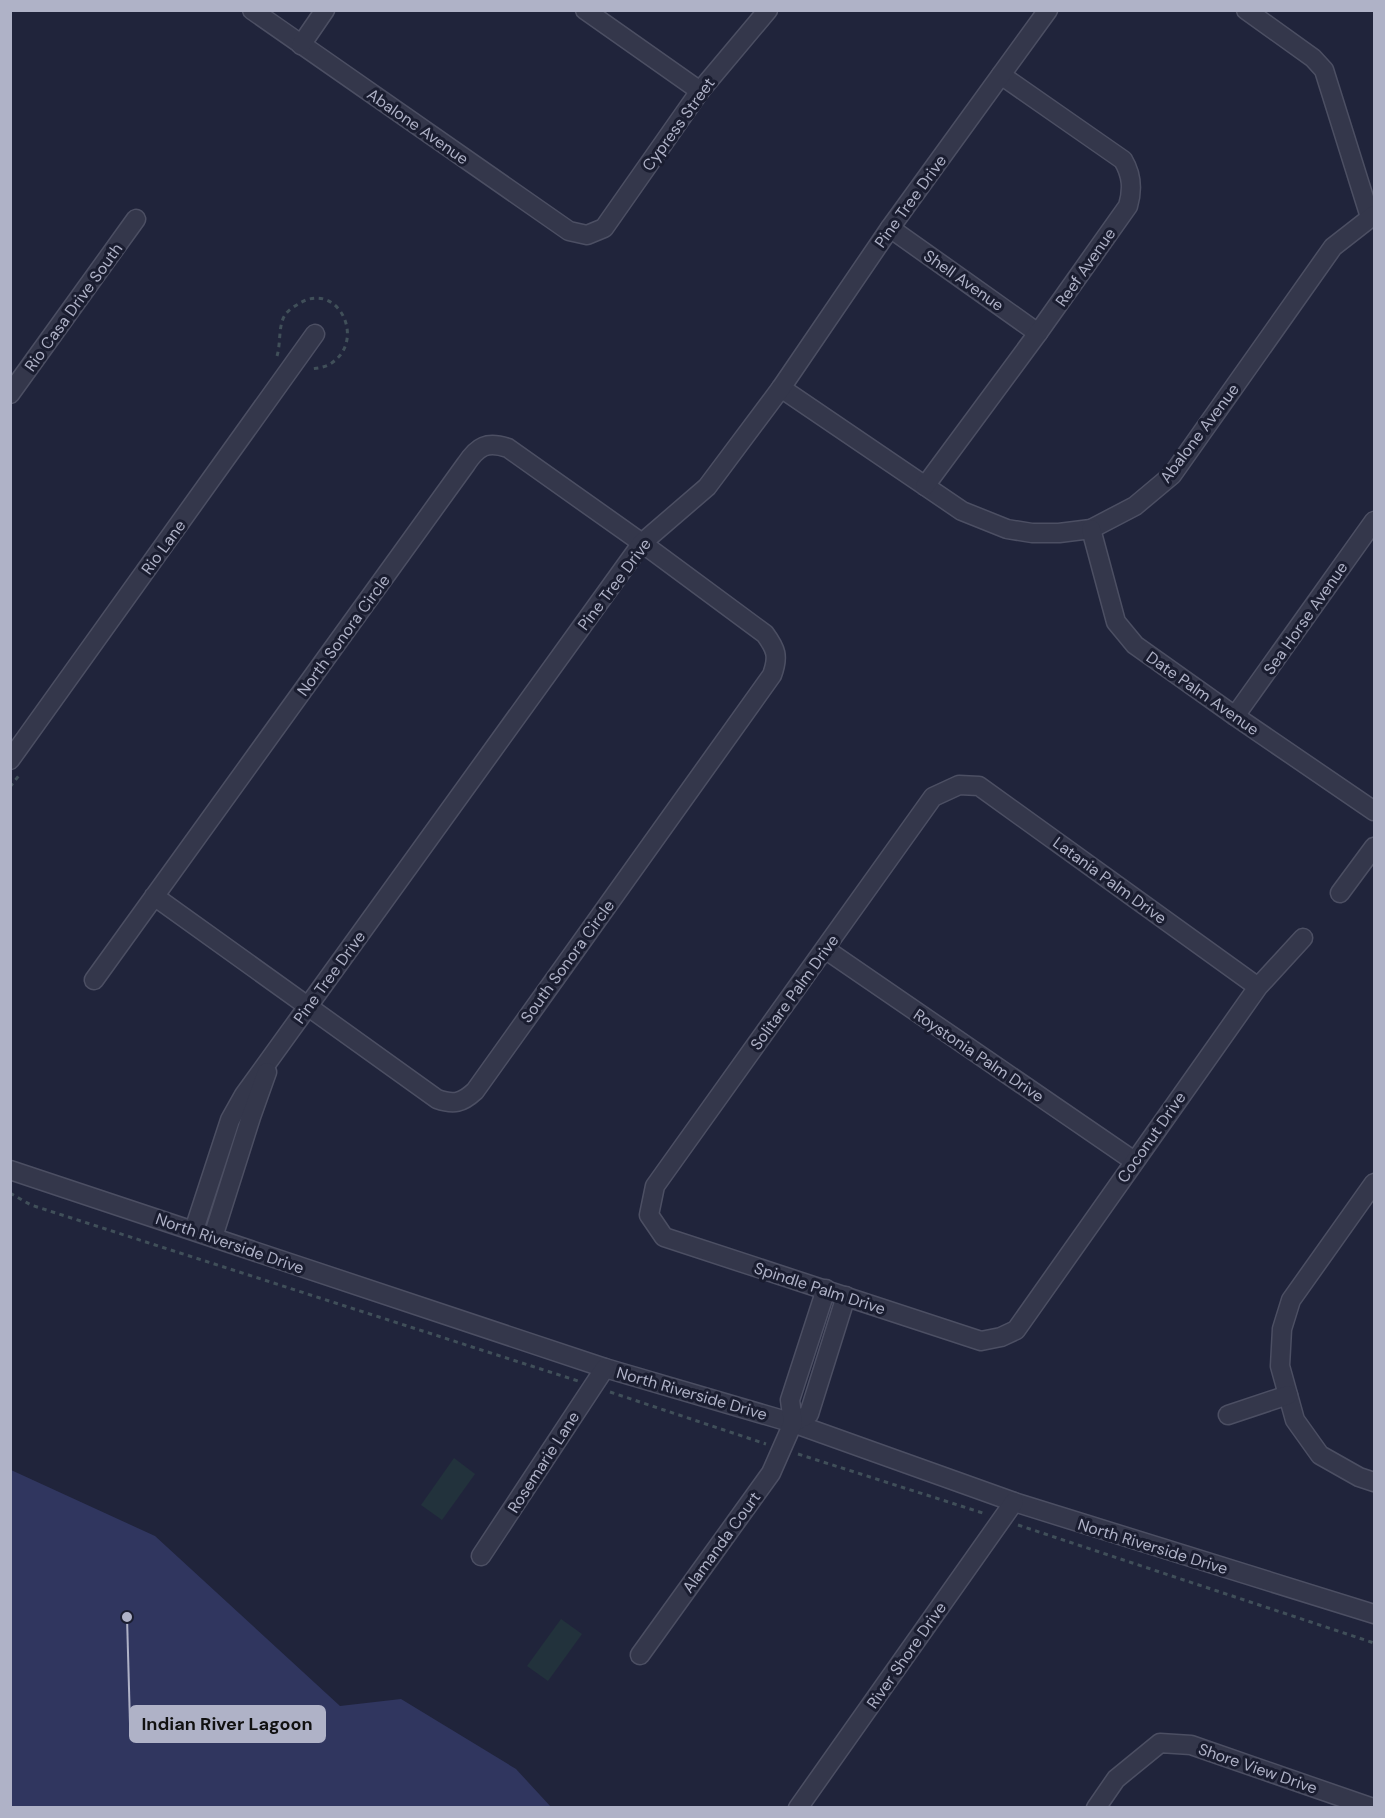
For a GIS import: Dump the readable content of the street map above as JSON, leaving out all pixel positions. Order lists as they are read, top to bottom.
{
  "streets": {
    "street": [
      "Cypress Street",
      "Abalone Avenue",
      "Pine Tree Drive",
      "Reef Avenue",
      "Shell Avenue",
      "Rio Casa Drive South",
      "Rio Lane",
      "Sea Horse Avenue",
      "North Sonora Circle",
      "Date Palm Avenue",
      "Latania Palm Drive",
      "South Sonora Circle",
      "Solitare Palm Drive",
      "Roystonia Palm Drive",
      "Coconut Drive",
      "North Riverside Drive",
      "Spindle Palm Drive",
      "Rosemarie Lane",
      "Alamanda Court",
      "River Shore Drive",
      "Shore View Drive"
    ]
  },
  "crossings": [
    ["Cypress Street", "Abalone Avenue"],
    ["Abalone Avenue", "Pine Tree Drive"],
    ["Abalone Avenue", "Reef Avenue"],
    ["Abalone Avenue", "Date Palm Avenue"],
    ["Pine Tree Drive", "Reef Avenue"],
    ["Pine Tree Drive", "Shell Avenue"],
    ["Pine Tree Drive", "North Sonora Circle"],
    ["Pine Tree Drive", "South Sonora Circle"],
    ["Pine Tree Drive", "North Riverside Drive"],
    ["Reef Avenue", "Shell Avenue"],
    ["Sea Horse Avenue", "Date Palm Avenue"],
    ["North Sonora Circle", "South Sonora Circle"],
    ["Latania Palm Drive", "Solitare Palm Drive"],
    ["Latania Palm Drive", "Coconut Drive"],
    ["Solitare Palm Drive", "Roystonia Palm Drive"],
    ["Solitare Palm Drive", "Spindle Palm Drive"],
    ["Roystonia Palm Drive", "Coconut Drive"],
    ["Coconut Drive", "Spindle Palm Drive"],
    ["North Riverside Drive", "Rosemarie Lane"],
    ["North Riverside Drive", "Alamanda Court"],
    ["North Riverside Drive", "River Shore Drive"]
  ],
  "places": ["Indian River Lagoon"]
}
